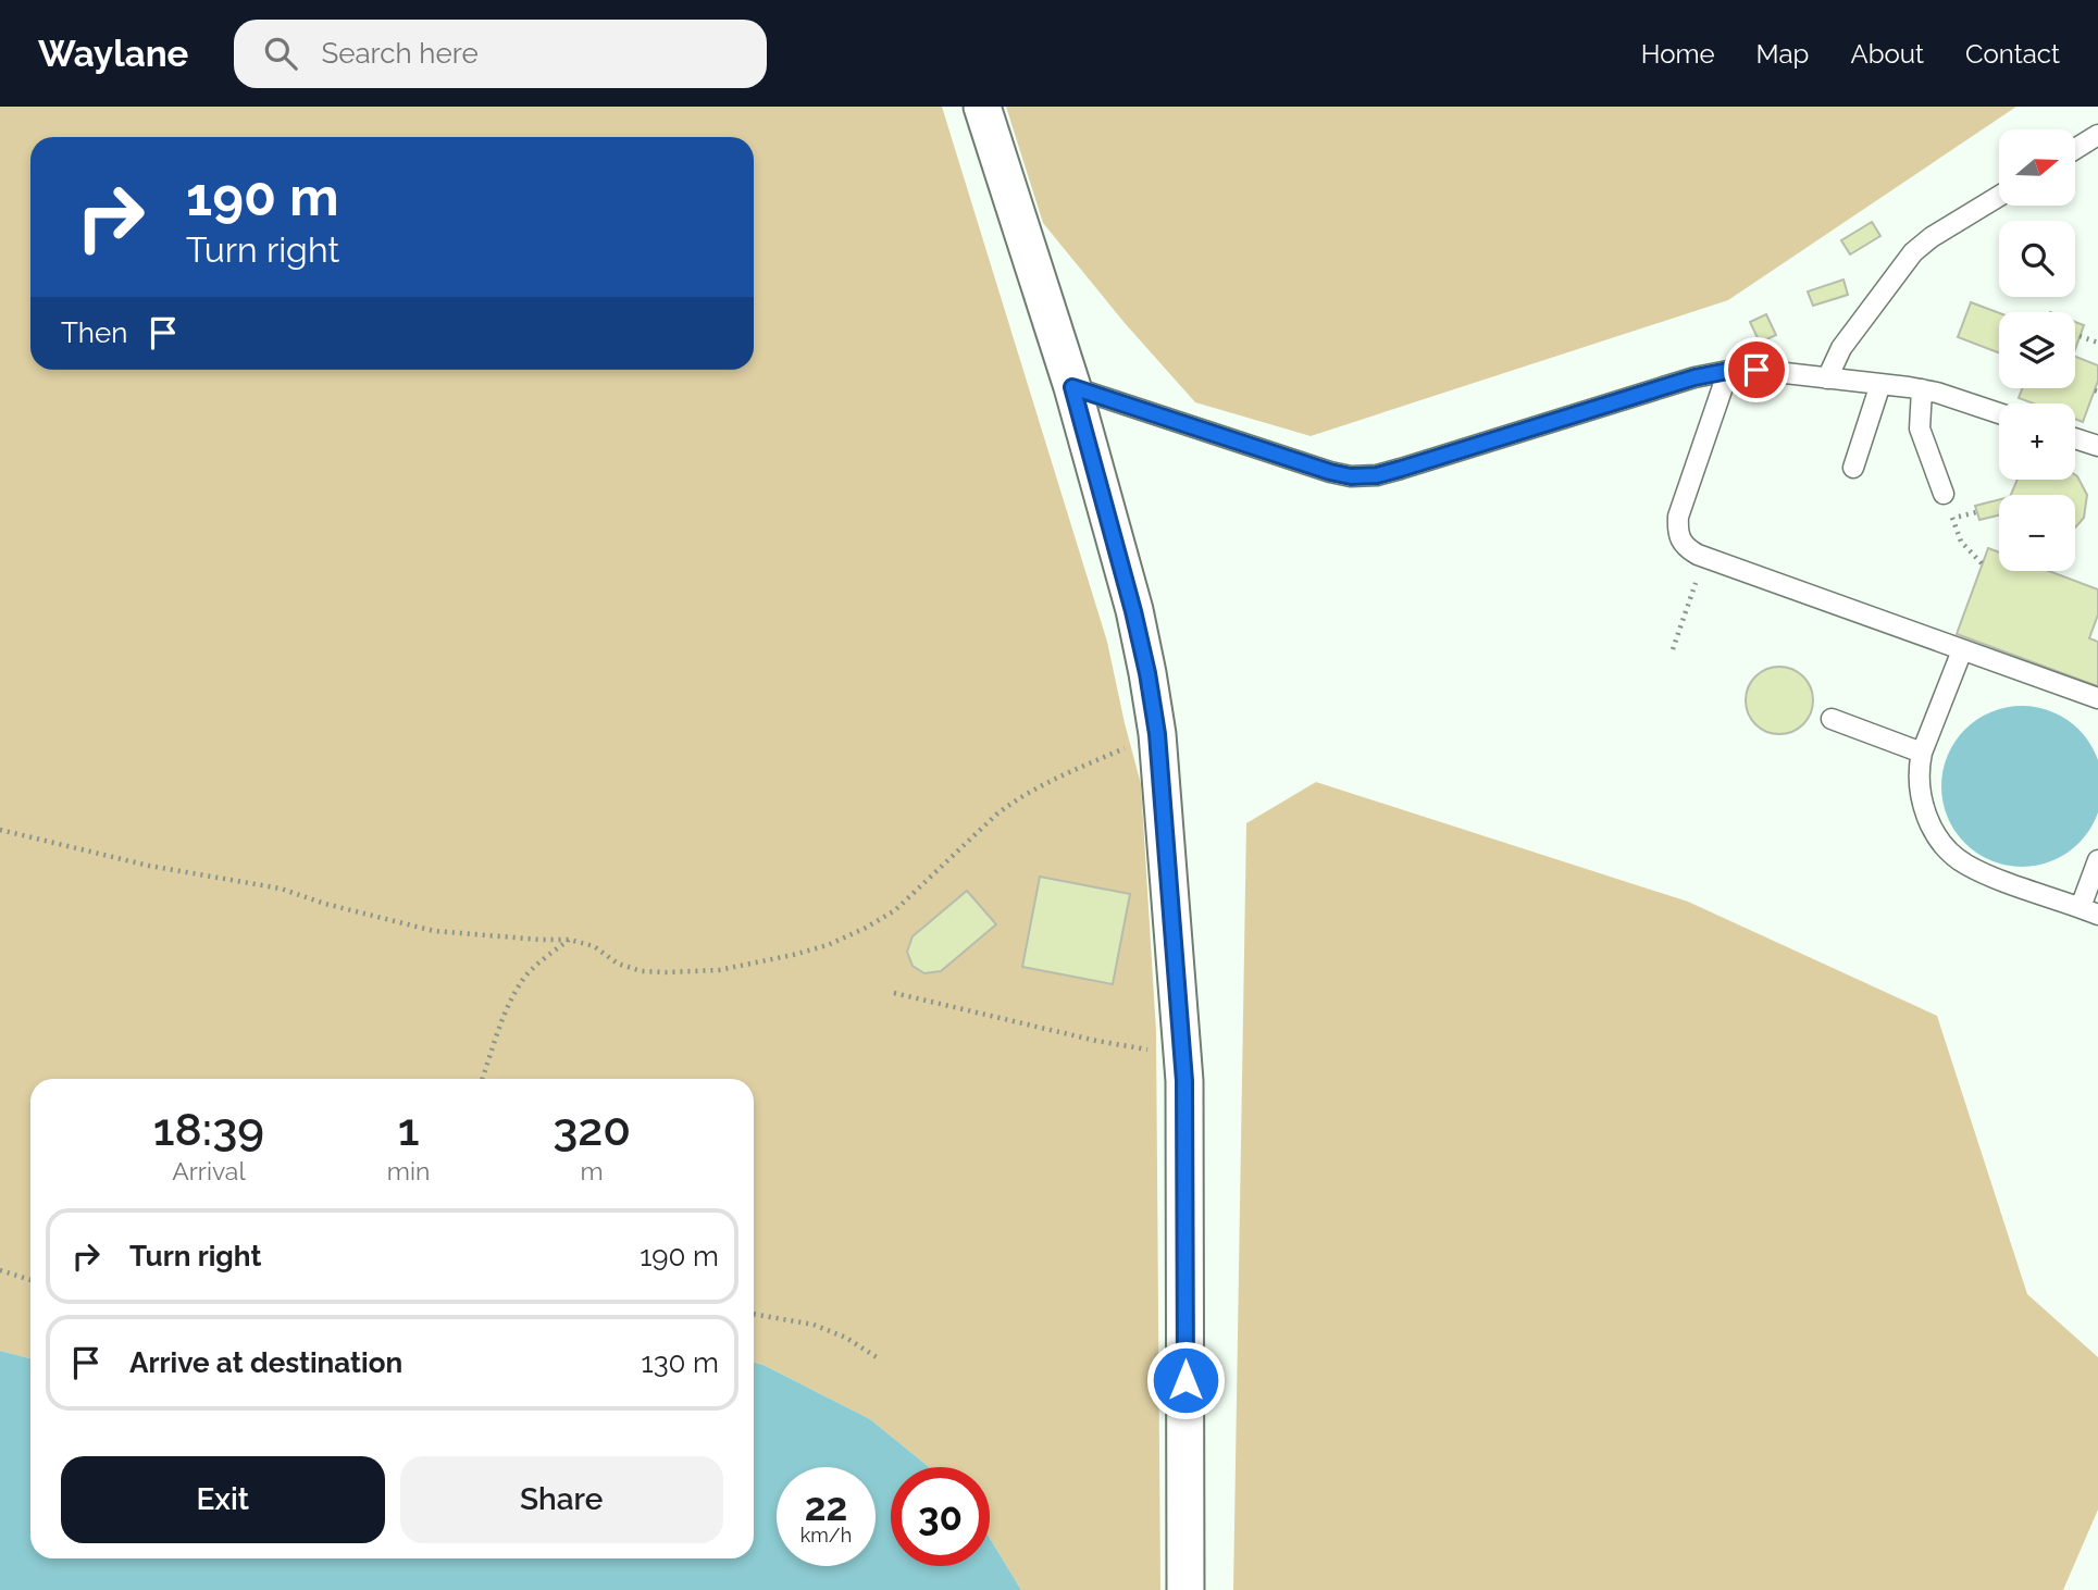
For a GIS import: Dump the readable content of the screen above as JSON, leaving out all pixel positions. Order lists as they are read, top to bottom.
{
  "north": "right",
  "page": {
    "header": "Waylane",
    "search": "Search here",
    "nav": [
      "Home",
      "Map",
      "About",
      "Contact"
    ],
    "map_buttons": ["+", "−"],
    "turn": ["190 m", "Turn right"],
    "then": "Then",
    "eta": [
      "18:39",
      "Arrival",
      "1",
      "min",
      "320",
      "m"
    ],
    "list": [
      {
        "name": "Turn right",
        "value": "190 m"
      },
      {
        "name": "Arrive at destination",
        "value": "130 m"
      }
    ],
    "buttons": ["Exit", "Share"],
    "speed": "22 km/h",
    "limit": "30"
  }
}
